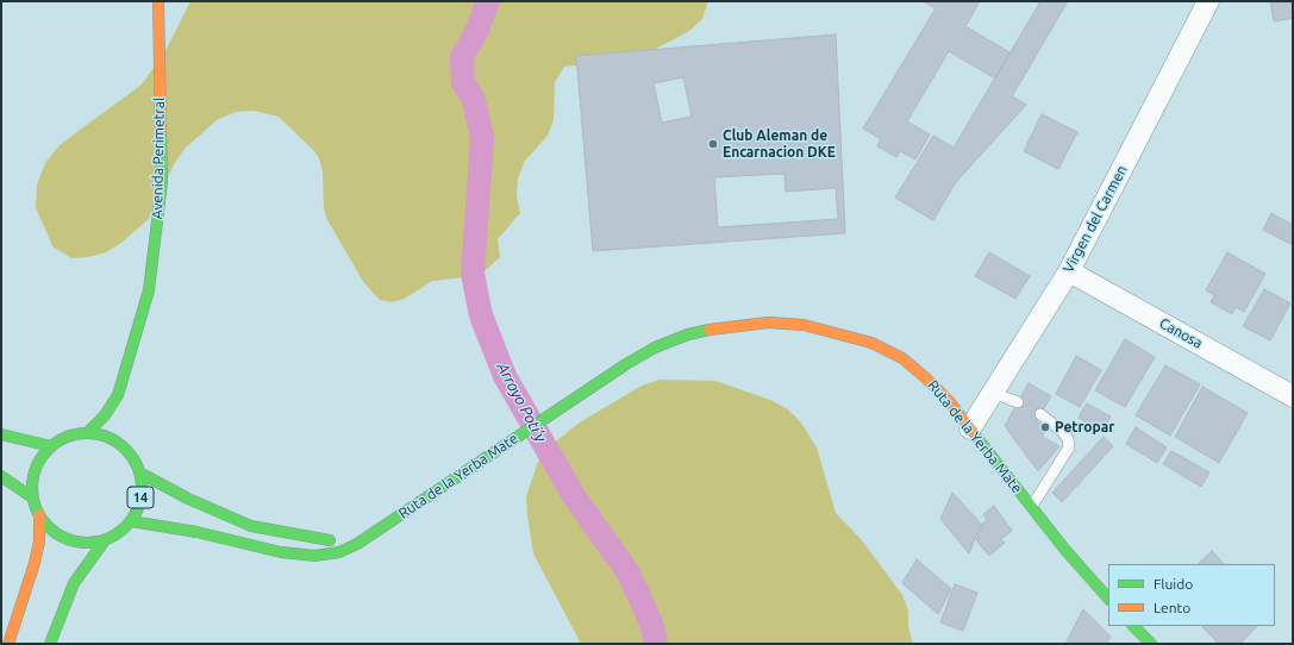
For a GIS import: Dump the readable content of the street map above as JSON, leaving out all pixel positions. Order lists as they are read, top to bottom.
{
  "streets": {
    "main road": ["Avenida Perimetral", "Ruta de la Yerba Mate", "14"],
    "street": ["Virgen del Carmen", "Canosa"]
  },
  "crossings": [
    ["Avenida Perimetral", "Ruta de la Yerba Mate"],
    ["Avenida Perimetral", "14"],
    ["Virgen del Carmen", "Canosa"],
    ["Virgen del Carmen", "Ruta de la Yerba Mate"],
    ["Ruta de la Yerba Mate", "14"]
  ],
  "water": ["Arroyo Poti'y"],
  "places": ["Club Aleman de Encarnacion DKE", "Petropar"],
  "legend": ["Fluido", "Lento"]
}
